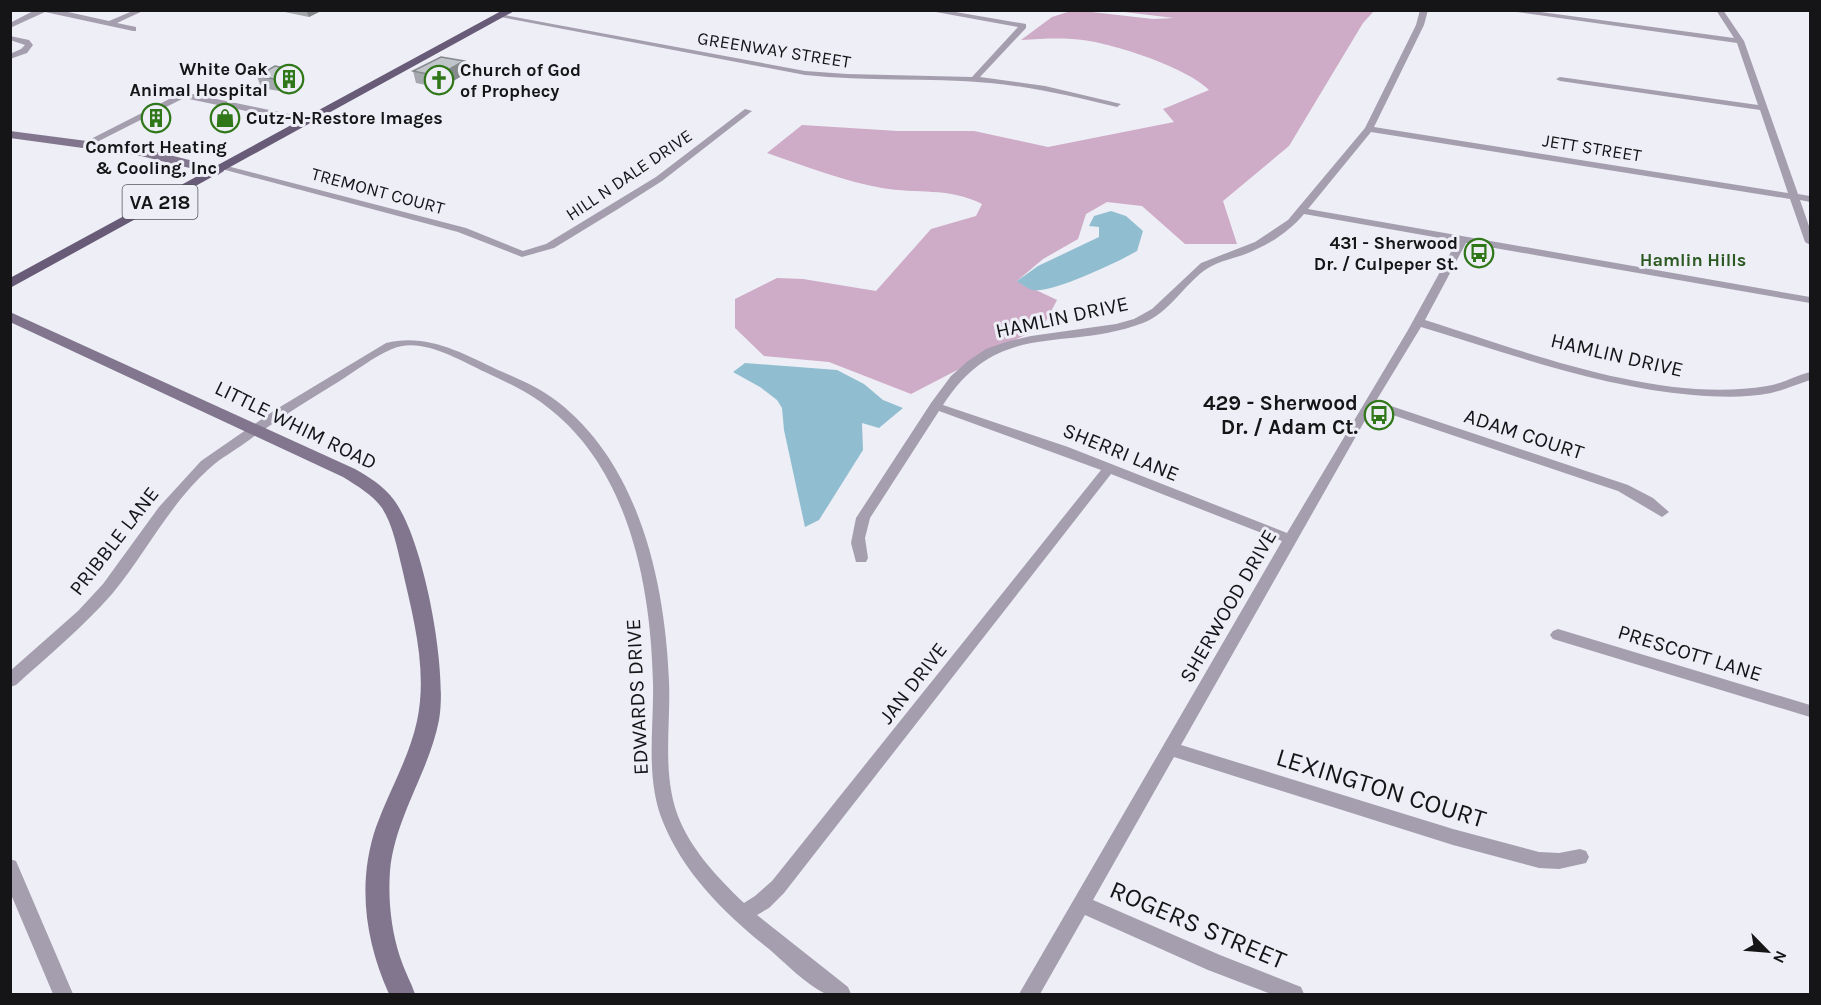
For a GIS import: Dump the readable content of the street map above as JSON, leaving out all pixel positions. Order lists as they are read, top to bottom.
{
  "streets": {
    "main road": ["VA 218"],
    "street": [
      "GREENWAY STREET",
      "JETT STREET",
      "HILL N DALE DRIVE",
      "TREMONT COURT",
      "HAMLIN DRIVE",
      "LITTLE WHIM ROAD",
      "ADAM COURT",
      "SHERRI LANE",
      "PRIBBLE LANE",
      "SHERWOOD DRIVE",
      "PRESCOTT LANE",
      "JAN DRIVE",
      "EDWARDS DRIVE",
      "LEXINGTON COURT",
      "ROGERS STREET"
    ]
  },
  "crossings": [
    ["GREENWAY STREET", "VA 218"],
    ["JETT STREET", "HAMLIN DRIVE"],
    ["HILL N DALE DRIVE", "TREMONT COURT"],
    ["TREMONT COURT", "VA 218"],
    ["HAMLIN DRIVE", "SHERRI LANE"],
    ["HAMLIN DRIVE", "SHERWOOD DRIVE"],
    ["LITTLE WHIM ROAD", "PRIBBLE LANE"],
    ["LITTLE WHIM ROAD", "EDWARDS DRIVE"],
    ["ADAM COURT", "SHERWOOD DRIVE"],
    ["SHERRI LANE", "SHERWOOD DRIVE"],
    ["SHERRI LANE", "JAN DRIVE"],
    ["PRIBBLE LANE", "EDWARDS DRIVE"],
    ["SHERWOOD DRIVE", "LEXINGTON COURT"],
    ["SHERWOOD DRIVE", "ROGERS STREET"],
    ["JAN DRIVE", "EDWARDS DRIVE"]
  ],
  "districts": ["Hamlin Hills"],
  "places": {
    "building": ["White Oak Animal Hospital", "Comfort Heating & Cooling, Inc"],
    "church": ["Church of God of Prophecy"],
    "shop": ["Cutz-N-Restore Images"],
    "bus stop": ["431 - Sherwood Dr. / Culpeper St.", "429 - Sherwood Dr. / Adam Ct."]
  },
  "north": "bottom right"
}
